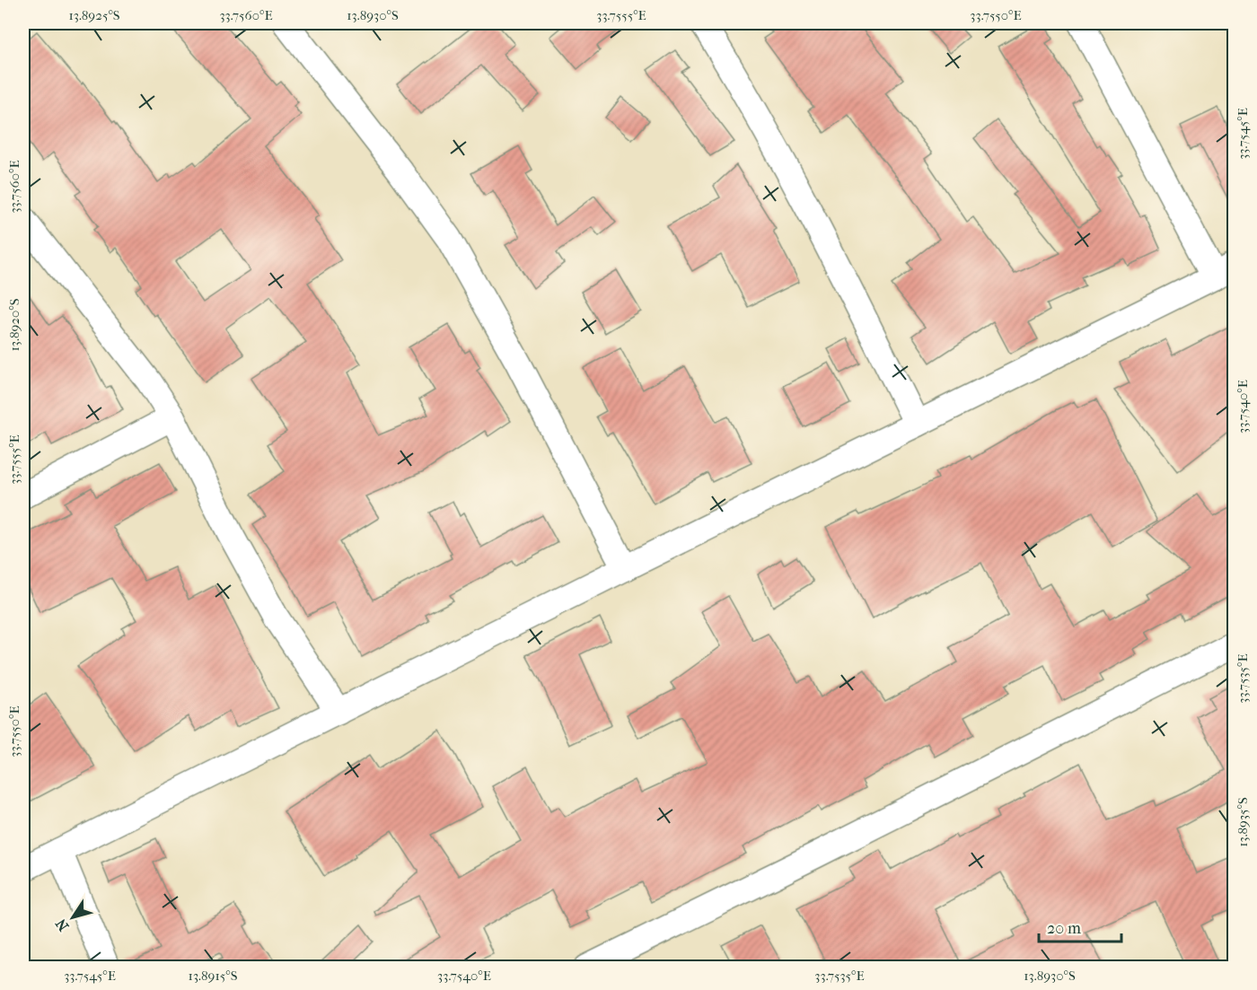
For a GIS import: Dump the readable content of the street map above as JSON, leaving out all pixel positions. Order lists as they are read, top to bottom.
{
  "scale_bar": "20 m",
  "north": "bottom left",
  "coordinates": [
    "13.8925°S",
    "33.7560°E",
    "13.8930°S",
    "33.7555°E",
    "33.7550°E",
    "33.7545°E",
    "13.8920°S",
    "33.7540°E",
    "33.7535°E",
    "13.8935°S",
    "13.8915°S"
  ]
}
